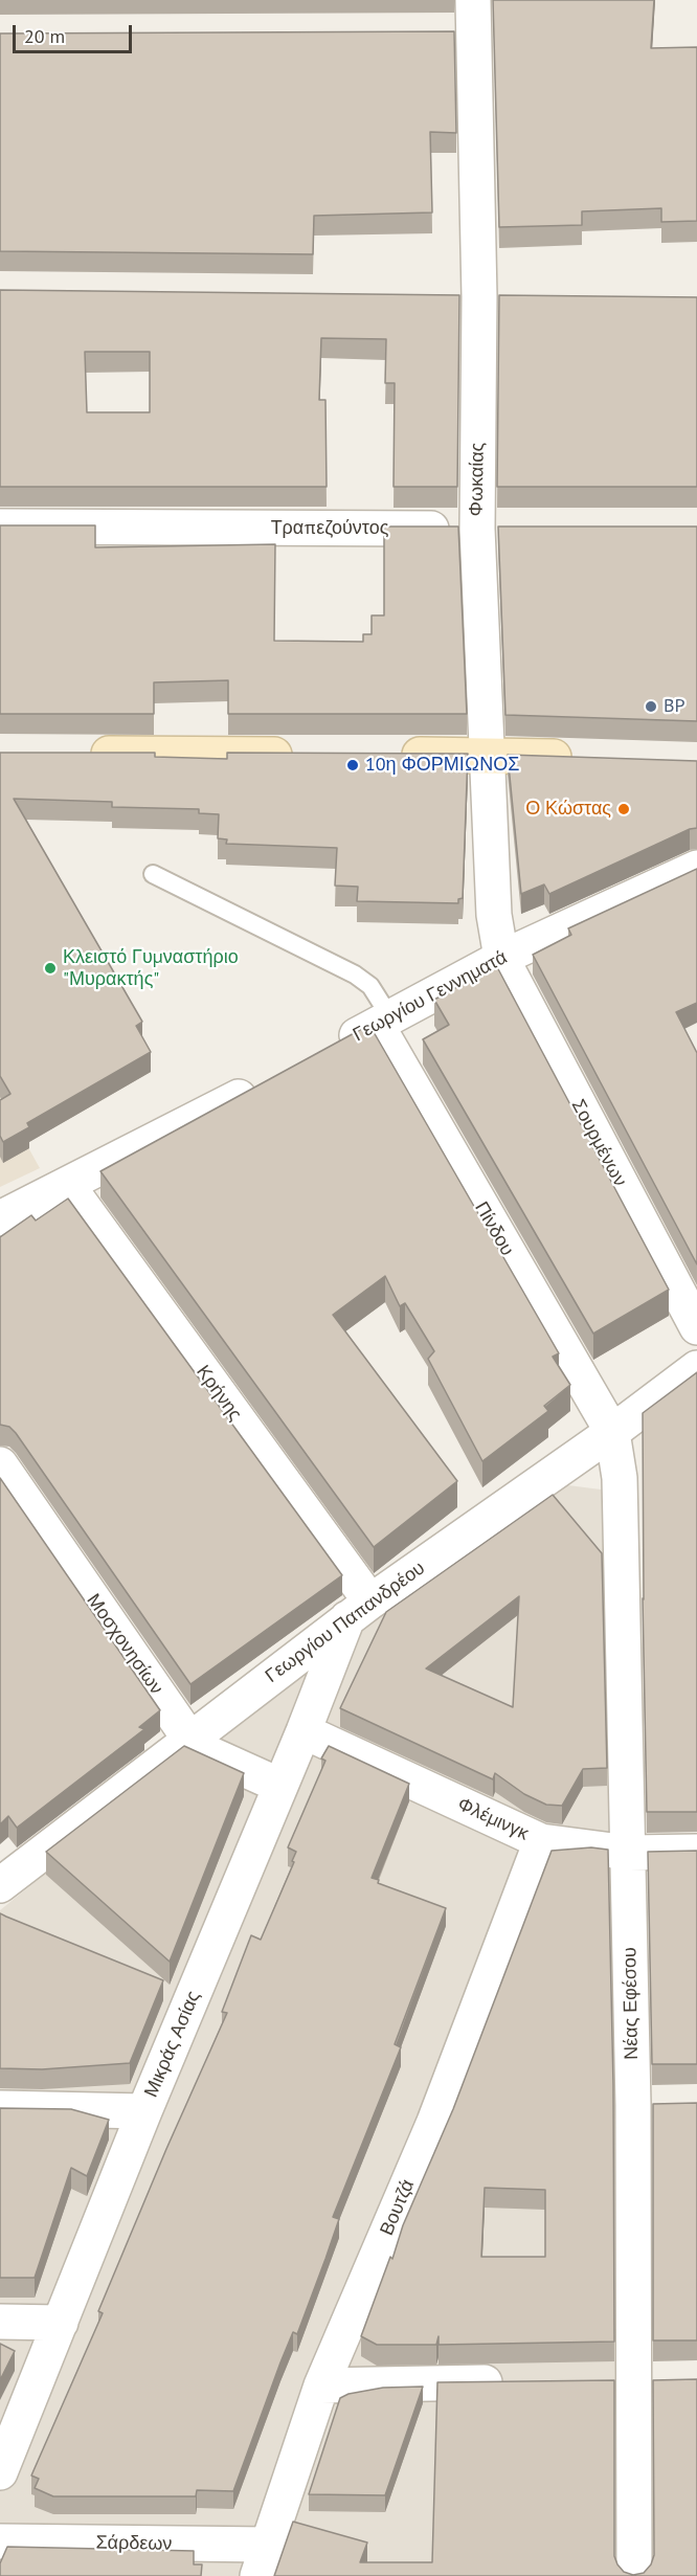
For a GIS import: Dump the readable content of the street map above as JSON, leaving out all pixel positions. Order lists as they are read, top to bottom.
{
  "streets": {
    "street": [
      "Φωκαίας",
      "Τραπεζούντος",
      "Γεωργίου Γεννηματά",
      "Σουρμένων",
      "Πίνδου",
      "Κρήνης",
      "Γεωργίου Παπανδρέου",
      "Μοσχονησίων",
      "Φλέμινγκ",
      "Νέας Εφέσου",
      "Μικράς Ασίας",
      "Βουτζά",
      "Σάρδεων"
    ]
  },
  "crossings": [
    ["Φωκαίας", "Τραπεζούντος"],
    ["Φωκαίας", "Γεωργίου Γεννηματά"],
    ["Φωκαίας", "Σουρμένων"],
    ["Γεωργίου Γεννηματά", "Σουρμένων"],
    ["Γεωργίου Γεννηματά", "Πίνδου"],
    ["Πίνδου", "Γεωργίου Παπανδρέου"],
    ["Πίνδου", "Νέας Εφέσου"],
    ["Κρήνης", "Γεωργίου Παπανδρέου"],
    ["Κρήνης", "Μικράς Ασίας"],
    ["Γεωργίου Παπανδρέου", "Μοσχονησίων"],
    ["Γεωργίου Παπανδρέου", "Νέας Εφέσου"],
    ["Γεωργίου Παπανδρέου", "Μικράς Ασίας"],
    ["Μοσχονησίων", "Μικράς Ασίας"],
    ["Φλέμινγκ", "Νέας Εφέσου"],
    ["Φλέμινγκ", "Μικράς Ασίας"],
    ["Φλέμινγκ", "Βουτζά"],
    ["Βουτζά", "Σάρδεων"]
  ],
  "places": [
    "BP",
    "10η ΦΟΡΜΙΩΝΟΣ",
    "Ο Κώστας",
    "Κλειστό Γυμναστήριο \"Μυρακτής\""
  ],
  "scale_bar": "20 m"
}
